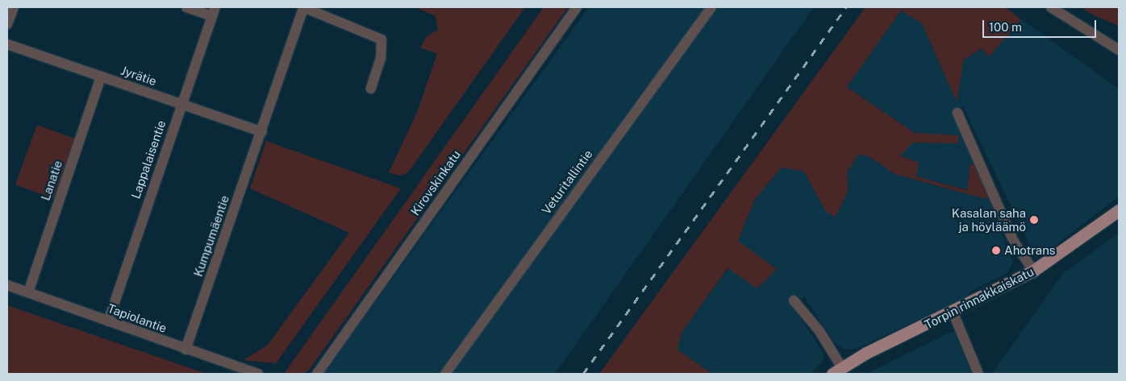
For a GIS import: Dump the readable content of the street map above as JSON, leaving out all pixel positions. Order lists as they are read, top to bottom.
{
  "streets": {
    "main road": ["Torpin rinnakkaiskatu"],
    "street": [
      "Jyrätie",
      "Lappalaisentie",
      "Lanatie",
      "Veturitallintie",
      "Kirovskinkatu",
      "Kumpumäentie",
      "Tapiolantie"
    ]
  },
  "crossings": [
    ["Jyrätie", "Lappalaisentie"],
    ["Jyrätie", "Lanatie"],
    ["Jyrätie", "Kumpumäentie"],
    ["Lappalaisentie", "Tapiolantie"],
    ["Lanatie", "Tapiolantie"],
    ["Kumpumäentie", "Tapiolantie"]
  ],
  "places": ["Kasalan saha ja höyläämö", "Ahotrans"],
  "scale_bar": "100 m"
}
